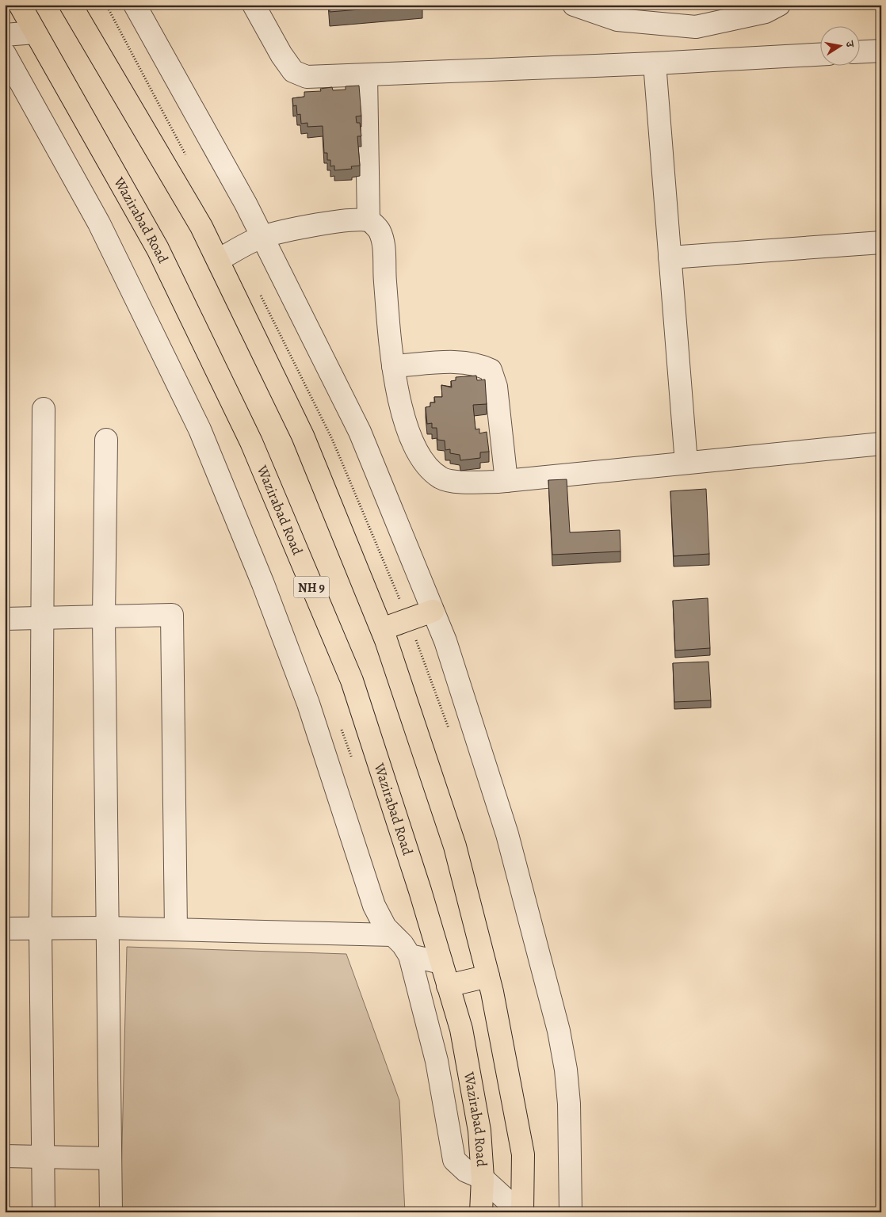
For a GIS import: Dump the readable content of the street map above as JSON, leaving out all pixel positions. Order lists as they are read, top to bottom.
{
  "streets": {
    "highway": ["Wazirabad Road", "NH 9"]
  },
  "north": "right"
}
